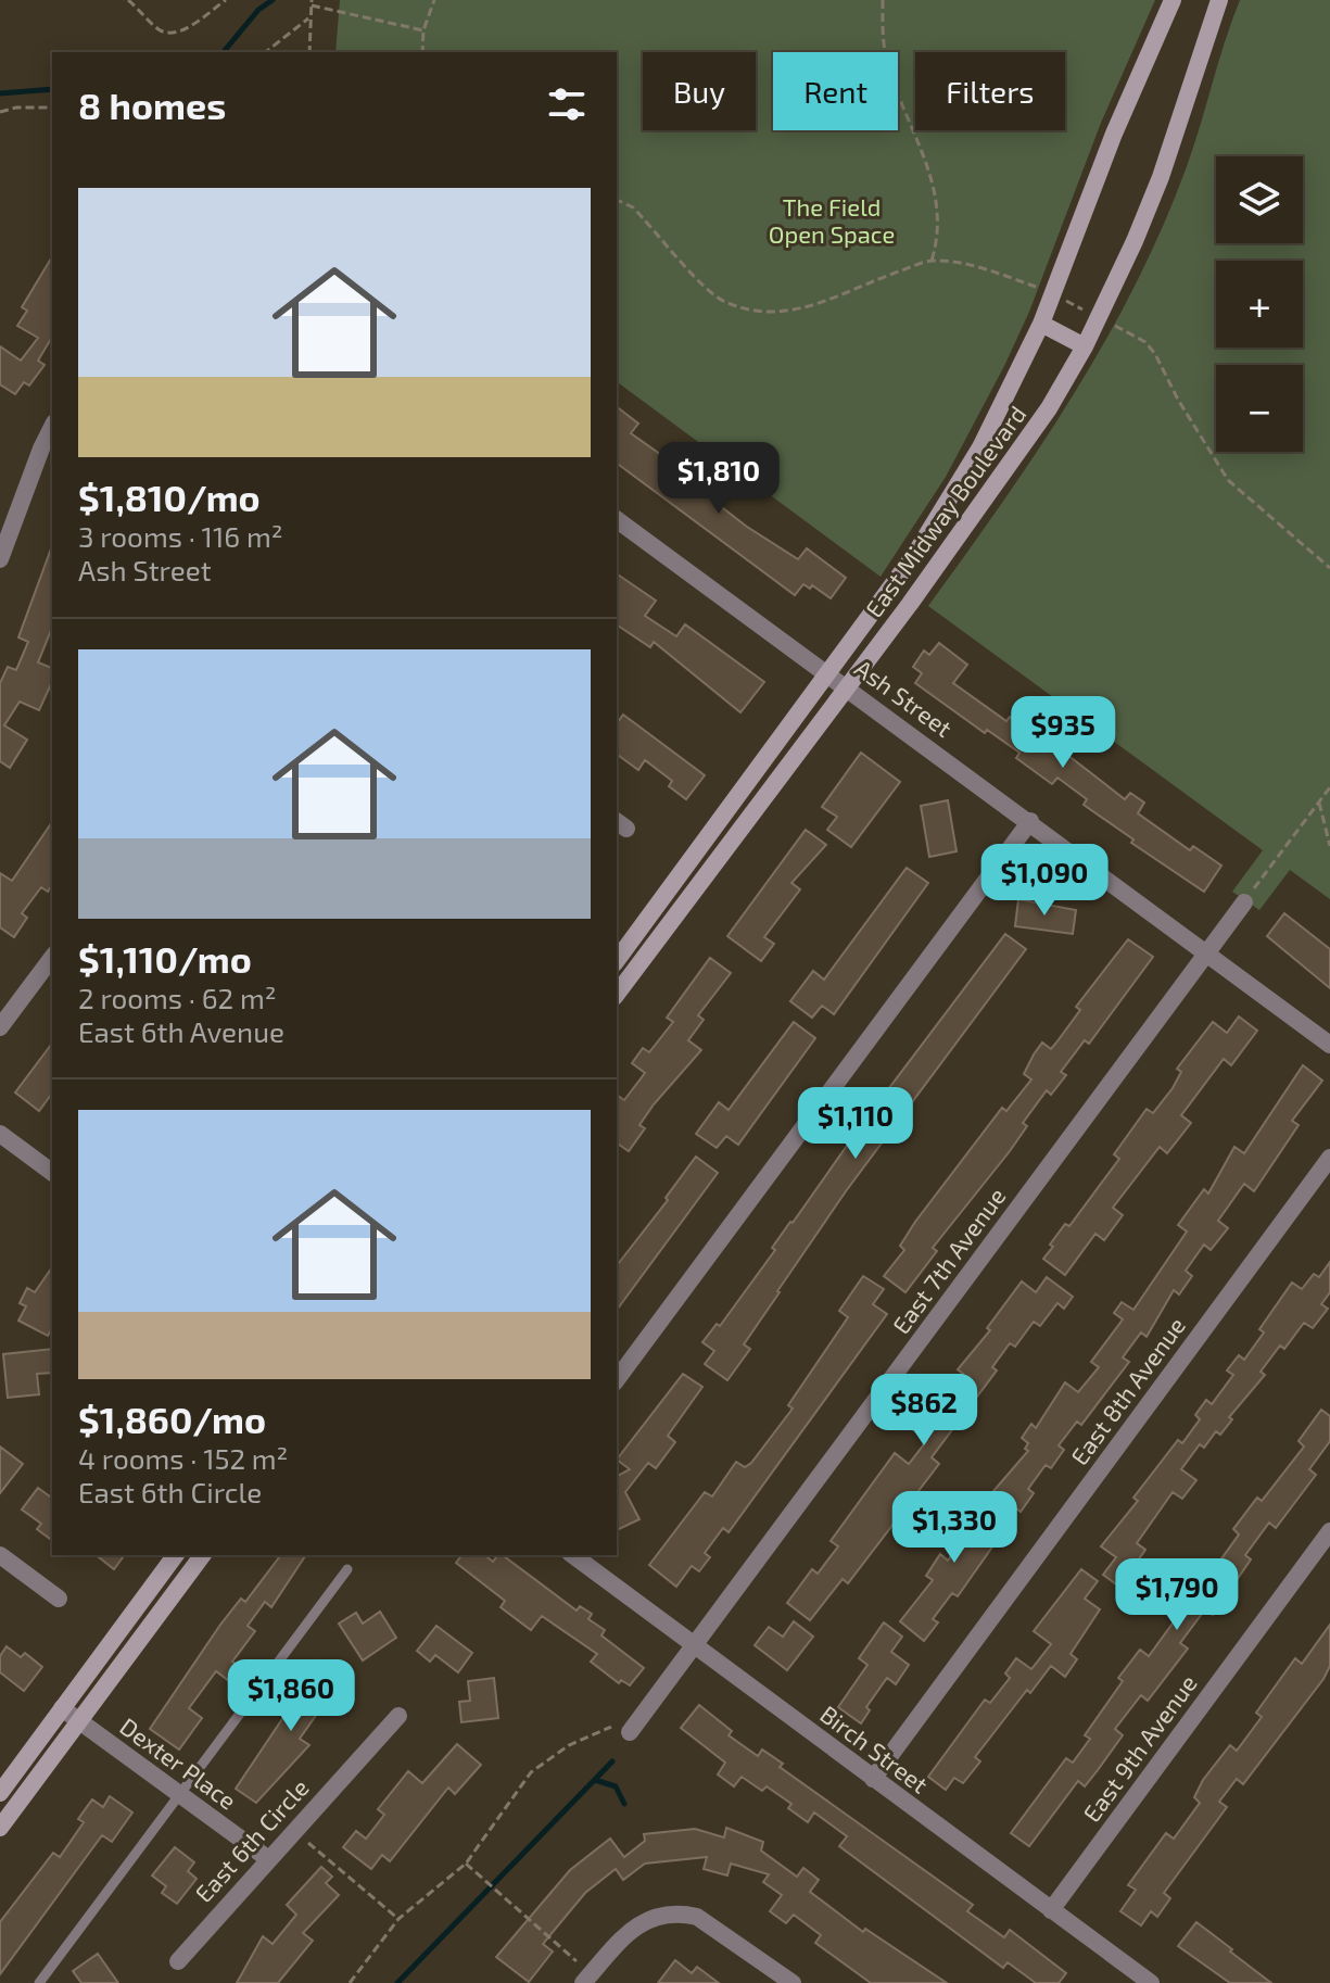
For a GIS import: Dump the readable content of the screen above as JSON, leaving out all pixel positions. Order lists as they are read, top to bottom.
{
  "streets": {
    "main road": ["East Midway Boulevard"],
    "street": [
      "Ash Street",
      "East 7th Avenue",
      "East 8th Avenue",
      "East 9th Avenue",
      "Birch Street",
      "Dexter Place",
      "East 6th Circle"
    ]
  },
  "crossings": [
    ["East Midway Boulevard", "Ash Street"],
    ["Ash Street", "East 7th Avenue"],
    ["East 7th Avenue", "Birch Street"],
    ["East 8th Avenue", "Birch Street"],
    ["East 9th Avenue", "Birch Street"],
    ["Dexter Place", "East 6th Circle"]
  ],
  "parks": ["The Field Open Space"],
  "page": {
    "chip": ["Buy", "Rent", "Filters"],
    "heading": "8 homes",
    "map_buttons": ["+", "−"],
    "list": [
      {
        "name": "$1,810/mo",
        "note": "3 rooms · 116 m² · Ash Street"
      },
      {
        "name": "$1,110/mo",
        "note": "2 rooms · 62 m² · East 6th Avenue"
      },
      {
        "name": "$1,860/mo",
        "note": "4 rooms · 152 m² · East 6th Circle"
      }
    ],
    "price": [
      "$1,810",
      "$935",
      "$1,090",
      "$1,110",
      "$862",
      "$1,330",
      "$1,790",
      "$1,860"
    ]
  }
}
